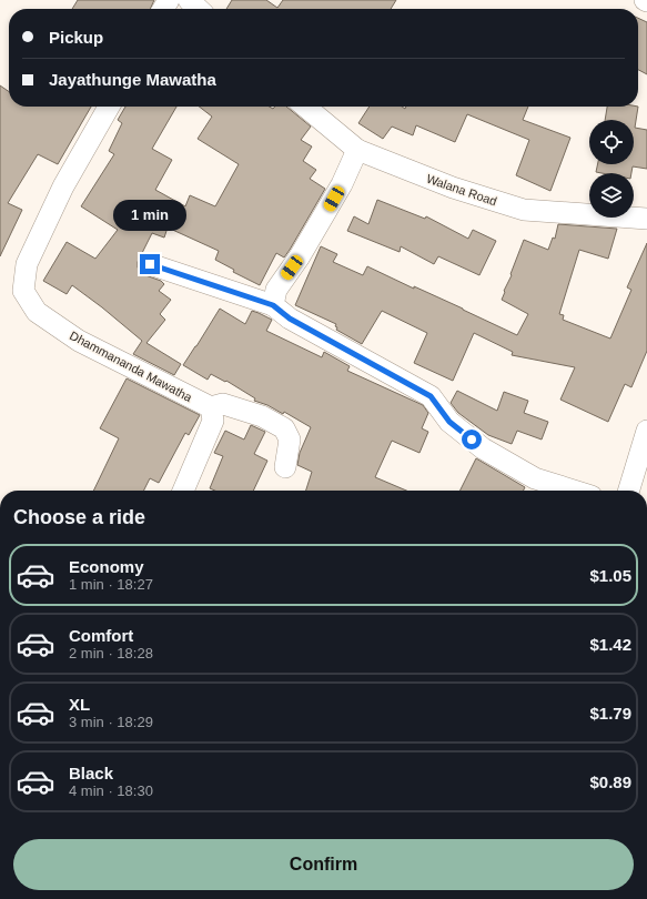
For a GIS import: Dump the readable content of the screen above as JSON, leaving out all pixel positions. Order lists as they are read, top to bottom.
{
  "streets": {
    "street": ["Walana Road", "Dhammananda Mawatha"]
  },
  "page": {
    "banner": ["Pickup", "Jayathunge Mawatha"],
    "bubble": "1 min",
    "heading": "Choose a ride",
    "list": [
      {
        "name": "Economy",
        "note": "1 min · 18:27",
        "value": "$1.05"
      },
      {
        "name": "Comfort",
        "note": "2 min · 18:28",
        "value": "$1.42"
      },
      {
        "name": "XL",
        "note": "3 min · 18:29",
        "value": "$1.79"
      },
      {
        "name": "Black",
        "note": "4 min · 18:30",
        "value": "$0.89"
      }
    ],
    "buttons": "Confirm"
  }
}
